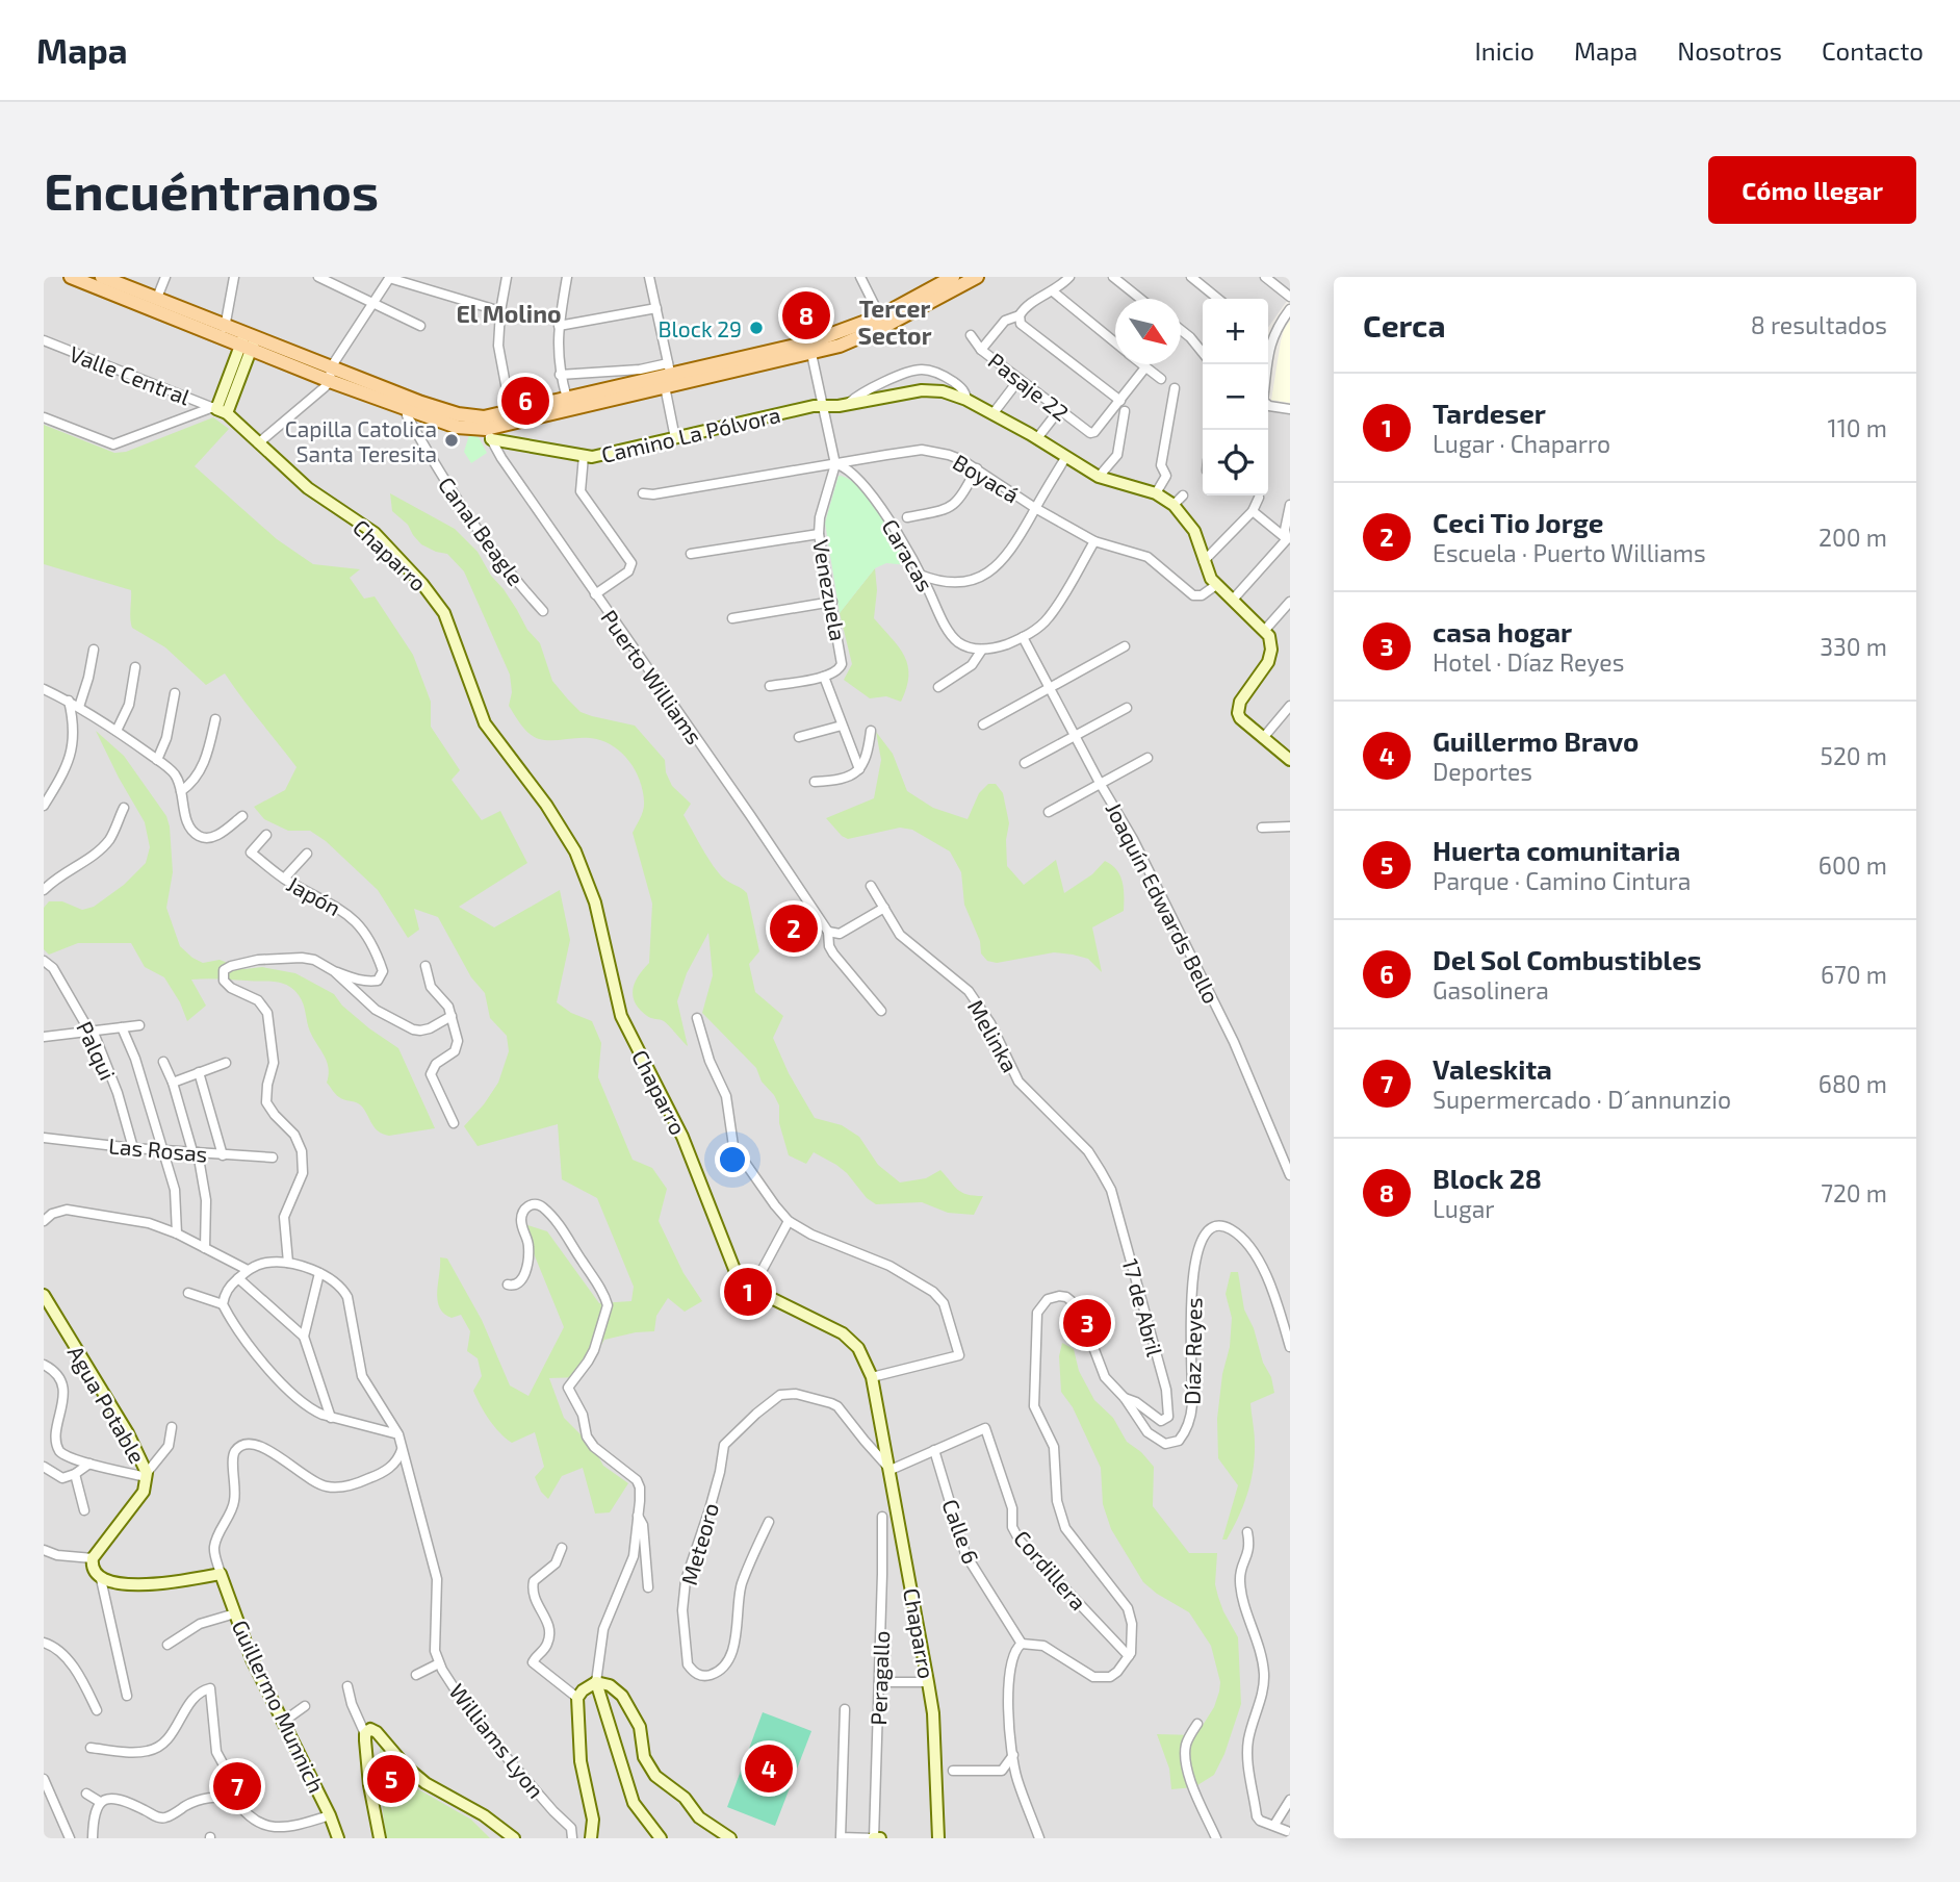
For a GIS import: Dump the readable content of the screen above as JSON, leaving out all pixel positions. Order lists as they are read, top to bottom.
{
  "streets": {
    "street": [
      "Valle Central",
      "Pasaje 22",
      "Camino La Pólvora",
      "Boyacá",
      "Canal Beagle",
      "Chaparro",
      "Caracas",
      "Venezuela",
      "Puerto Williams",
      "Japón",
      "Joaquín Edwards Bello",
      "Melinka",
      "Palqui",
      "Las Rosas",
      "17 de Abril",
      "Díaz Reyes",
      "Agua Potable",
      "Calle 6",
      "Meteoro",
      "Cordillera",
      "Peragallo",
      "Guillermo Munnich",
      "Williams Lyon"
    ]
  },
  "crossings": [
    ["Valle Central", "Chaparro"],
    ["Camino La Pólvora", "Boyacá"],
    ["Camino La Pólvora", "Venezuela"],
    ["Camino La Pólvora", "Puerto Williams"],
    ["Boyacá", "Caracas"],
    ["Boyacá", "Venezuela"],
    ["Chaparro", "Meteoro"],
    ["Caracas", "Venezuela"],
    ["Melinka", "17 de Abril"],
    ["Palqui", "Las Rosas"],
    ["17 de Abril", "Díaz Reyes"],
    ["Díaz Reyes", "Cordillera"],
    ["Calle 6", "Cordillera"]
  ],
  "districts": ["Tercer Sector", "El Molino"],
  "places": ["Block 29", "Capilla Catolica Santa Teresita"],
  "north": "bottom right",
  "page": {
    "header": "Mapa",
    "nav": [
      "Inicio",
      "Mapa",
      "Nosotros",
      "Contacto"
    ],
    "buttons": "Cómo llegar",
    "title": "Encuéntranos",
    "heading": ["Cerca", "8 resultados"],
    "pins": [
      "8",
      "6",
      "2",
      "1",
      "3",
      "4",
      "5",
      "7"
    ],
    "map_buttons": ["+", "−"],
    "list": [
      {
        "mark": "1",
        "name": "Tardeser",
        "note": "Lugar · Chaparro",
        "value": "110 m"
      },
      {
        "mark": "2",
        "name": "Ceci Tio Jorge",
        "note": "Escuela · Puerto Williams",
        "value": "200 m"
      },
      {
        "mark": "3",
        "name": "casa hogar",
        "note": "Hotel · Díaz Reyes",
        "value": "330 m"
      },
      {
        "mark": "4",
        "name": "Guillermo Bravo",
        "note": "Deportes",
        "value": "520 m"
      },
      {
        "mark": "5",
        "name": "Huerta comunitaria",
        "note": "Parque · Camino Cintura",
        "value": "600 m"
      },
      {
        "mark": "6",
        "name": "Del Sol Combustibles",
        "note": "Gasolinera",
        "value": "670 m"
      },
      {
        "mark": "7",
        "name": "Valeskita",
        "note": "Supermercado · D´annunzio",
        "value": "680 m"
      },
      {
        "mark": "8",
        "name": "Block 28",
        "note": "Lugar",
        "value": "720 m"
      }
    ]
  }
}
